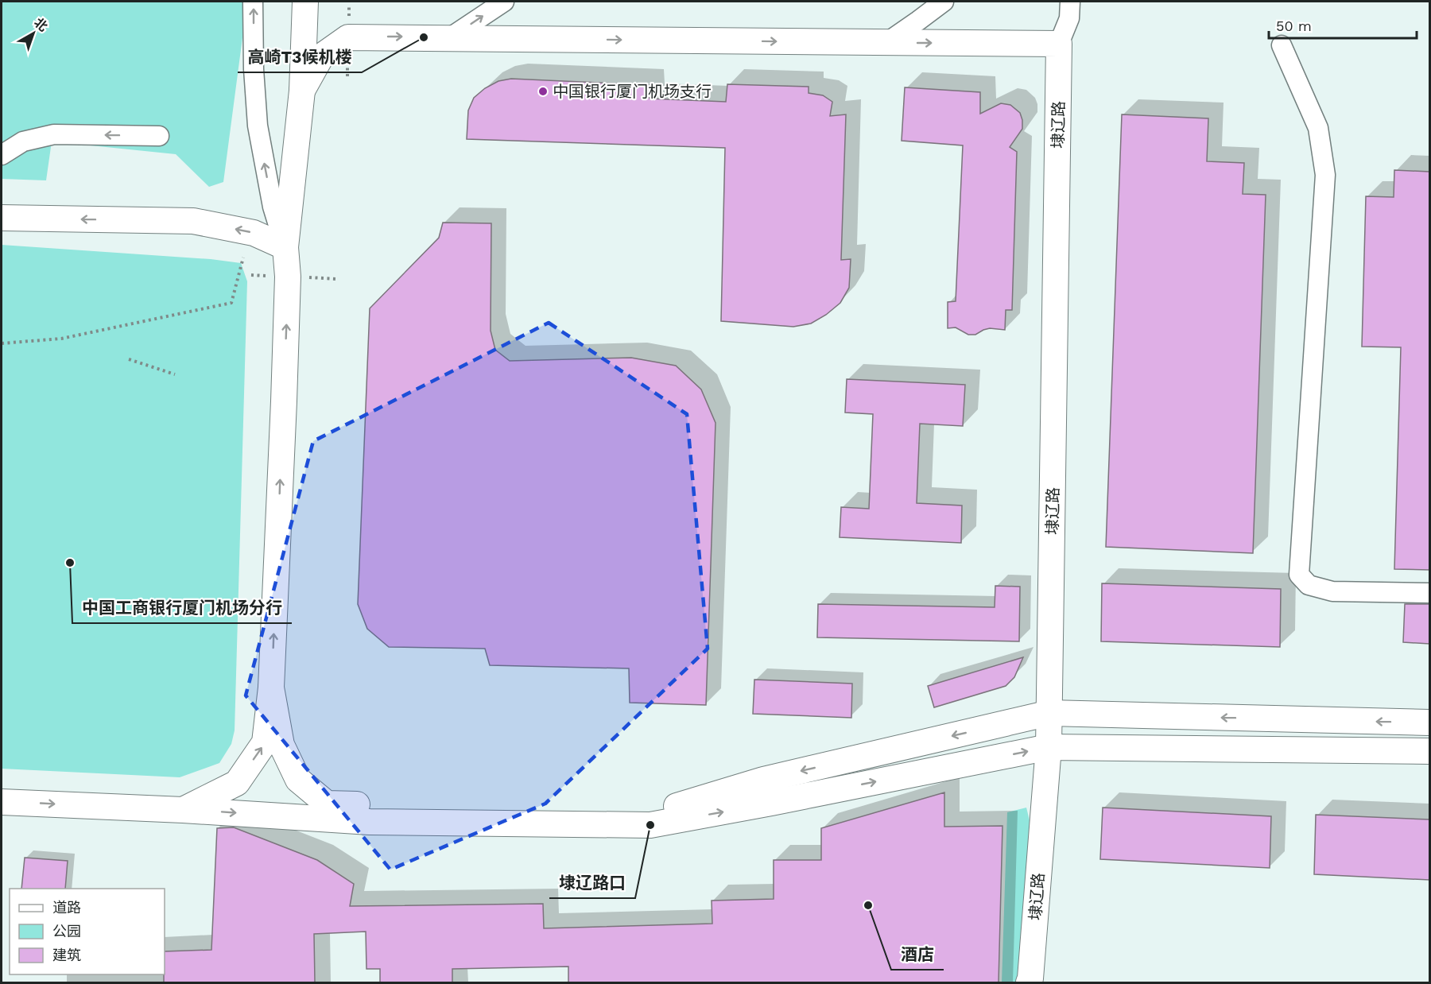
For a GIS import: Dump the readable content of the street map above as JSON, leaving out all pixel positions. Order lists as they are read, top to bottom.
{
  "streets": {
    "main road": ["埭辽路"]
  },
  "places": [
    "高崎T3候机楼",
    "中国银行厦门机场支行",
    "中国工商银行厦门机场分行",
    "埭辽路口",
    "酒店"
  ],
  "legend": ["道路", "公园", "建筑"],
  "scale_bar": "50 m",
  "north": "top right"
}
